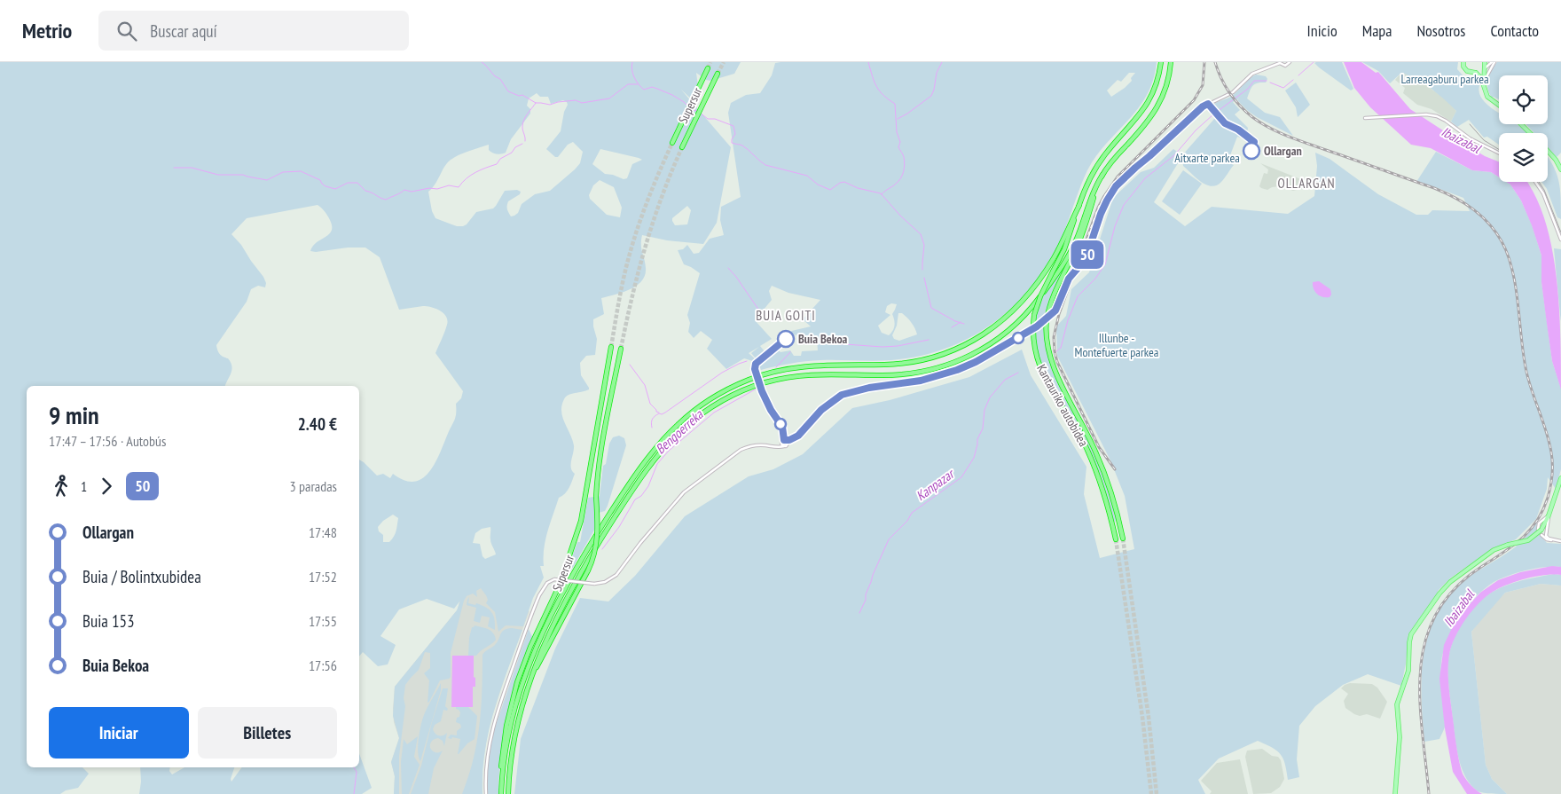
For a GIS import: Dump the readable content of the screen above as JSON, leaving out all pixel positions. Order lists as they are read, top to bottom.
{
  "streets": {
    "highway": ["Supersur", "Kantauriko autobidea"]
  },
  "districts": ["OLLARGAN", "BUIA GOITI"],
  "water": ["Ibaizabal", "Bengoerreka", "Kanpazar"],
  "parks": ["Larreagaburu parkea", "Aitxarte parkea", "Illunbe - Montefuerte parkea"],
  "places": ["Ollargan", "Buia Bekoa"],
  "lines": ["bus line 50"],
  "page": {
    "header": "Metrio",
    "search": "Buscar aquí",
    "nav": [
      "Inicio",
      "Mapa",
      "Nosotros",
      "Contacto"
    ],
    "on_map": "50",
    "heading": ["9 min", "17:47 – 17:56 · Autobús", "2.40 €"],
    "legs": ["1", "50", "3 paradas"],
    "list": [
      {
        "name": "Ollargan",
        "value": "17:48"
      },
      {
        "name": "Buia / Bolintxubidea",
        "value": "17:52"
      },
      {
        "name": "Buia 153",
        "value": "17:55"
      },
      {
        "name": "Buia Bekoa",
        "value": "17:56"
      }
    ],
    "buttons": ["Iniciar", "Billetes"]
  }
}
